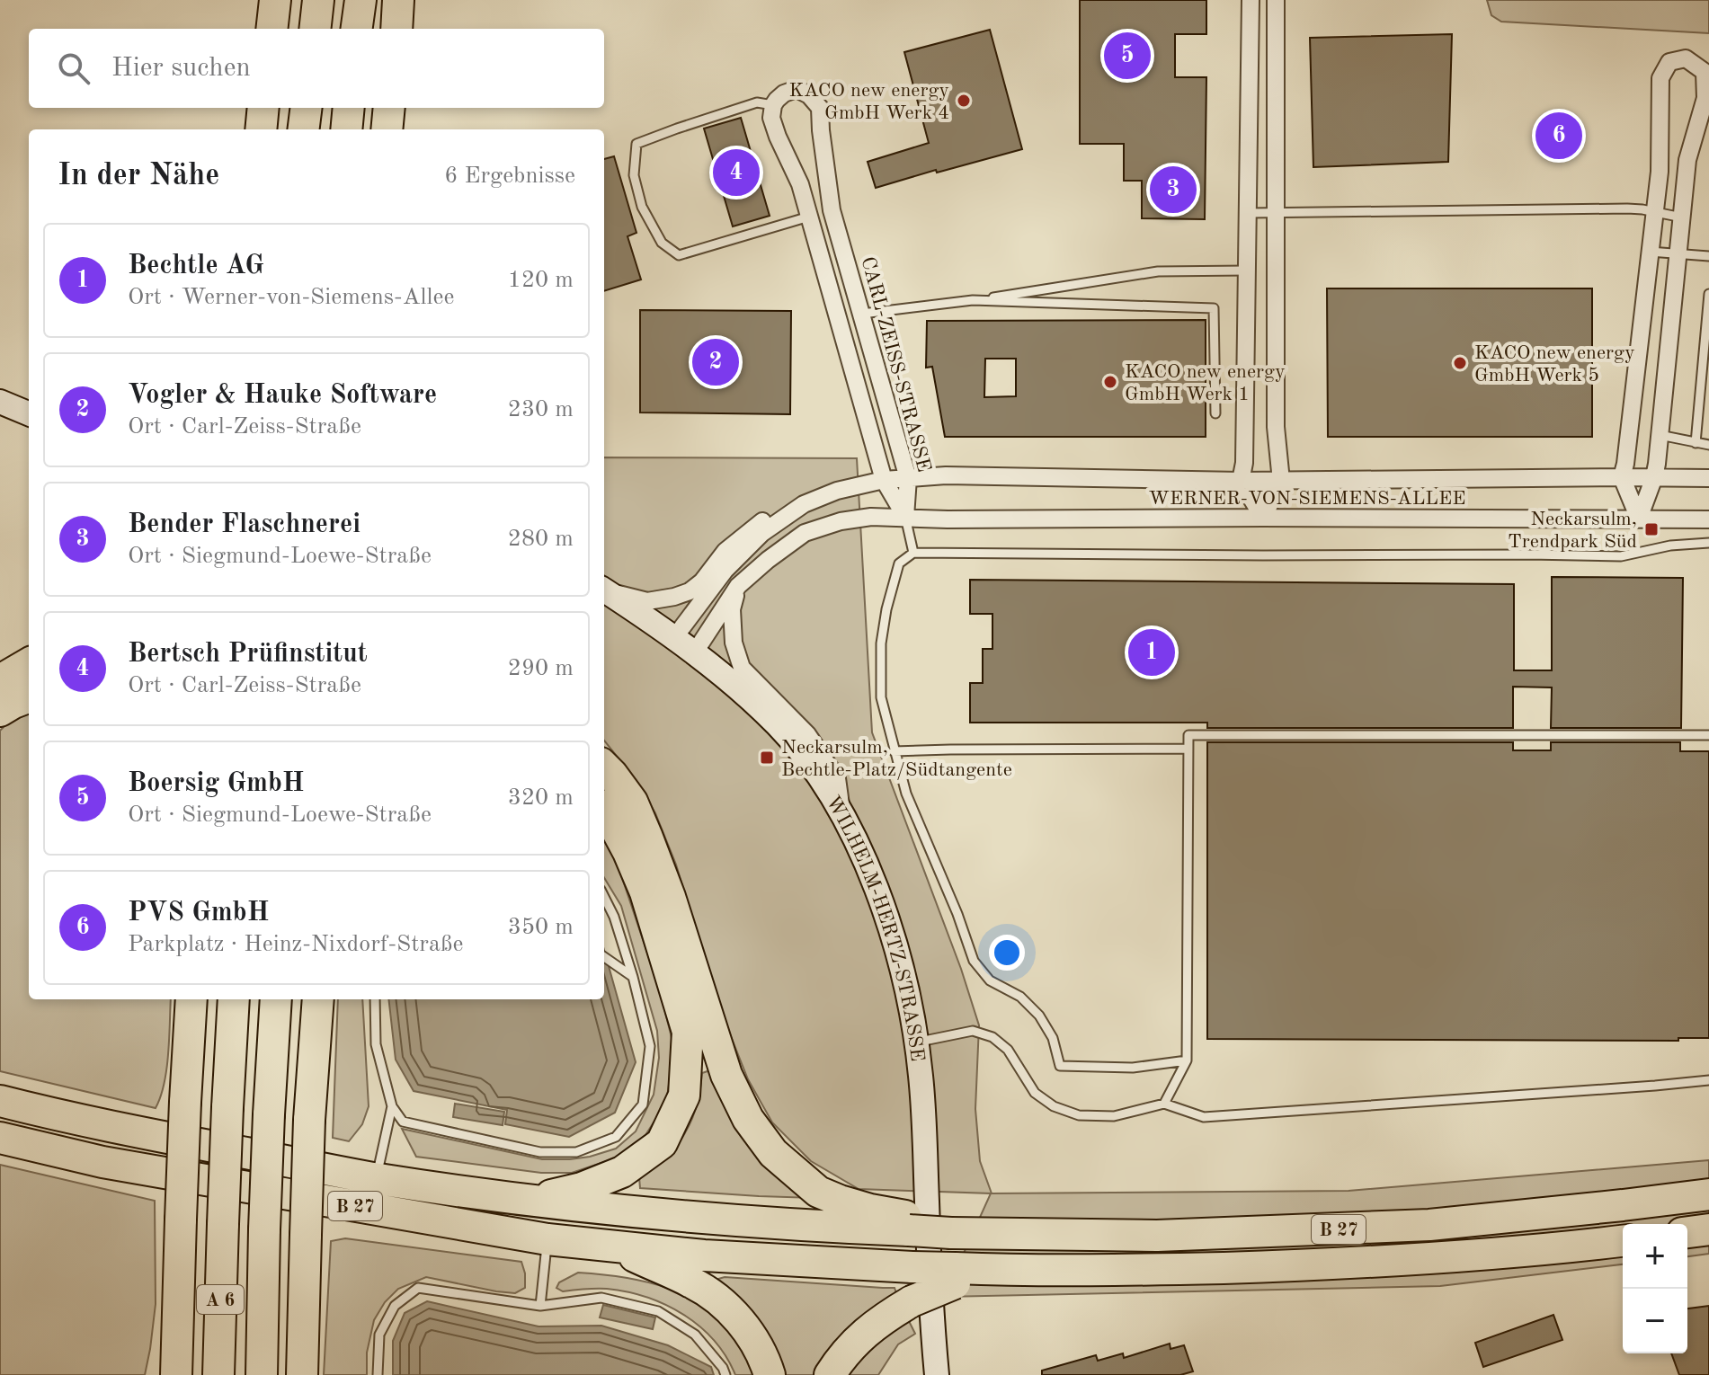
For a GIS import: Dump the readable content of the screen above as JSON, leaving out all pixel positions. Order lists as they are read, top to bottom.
{
  "streets": {
    "highway": ["B 27", "A 6"],
    "main road": ["WILHELM-HERTZ-STRASSE"],
    "street": ["CARL-ZEISS-STRASSE", "WERNER-VON-SIEMENS-ALLEE"]
  },
  "crossings": [
    ["CARL-ZEISS-STRASSE", "WERNER-VON-SIEMENS-ALLEE"],
    ["WERNER-VON-SIEMENS-ALLEE", "WILHELM-HERTZ-STRASSE"]
  ],
  "places": {
    "other": ["KACO new energy GmbH Werk 4", "KACO new energy GmbH Werk 5", "KACO new energy GmbH Werk 1"],
    "transit": ["Neckarsulm, Trendpark Süd", "Neckarsulm, Bechtle-Platz/Südtangente"]
  },
  "page": {
    "pins": [
      "5",
      "6",
      "4",
      "3",
      "2",
      "1"
    ],
    "search": "Hier suchen",
    "heading": ["In der Nähe", "6 Ergebnisse"],
    "list": [
      {
        "mark": "1",
        "name": "Bechtle AG",
        "note": "Ort · Werner-von-Siemens-Allee",
        "value": "120 m"
      },
      {
        "mark": "2",
        "name": "Vogler & Hauke Software",
        "note": "Ort · Carl-Zeiss-Straße",
        "value": "230 m"
      },
      {
        "mark": "3",
        "name": "Bender Flaschnerei",
        "note": "Ort · Siegmund-Loewe-Straße",
        "value": "280 m"
      },
      {
        "mark": "4",
        "name": "Bertsch Prüfinstitut",
        "note": "Ort · Carl-Zeiss-Straße",
        "value": "290 m"
      },
      {
        "mark": "5",
        "name": "Boersig GmbH",
        "note": "Ort · Siegmund-Loewe-Straße",
        "value": "320 m"
      },
      {
        "mark": "6",
        "name": "PVS GmbH",
        "note": "Parkplatz · Heinz-Nixdorf-Straße",
        "value": "350 m"
      }
    ],
    "map_buttons": ["+", "−"]
  }
}
